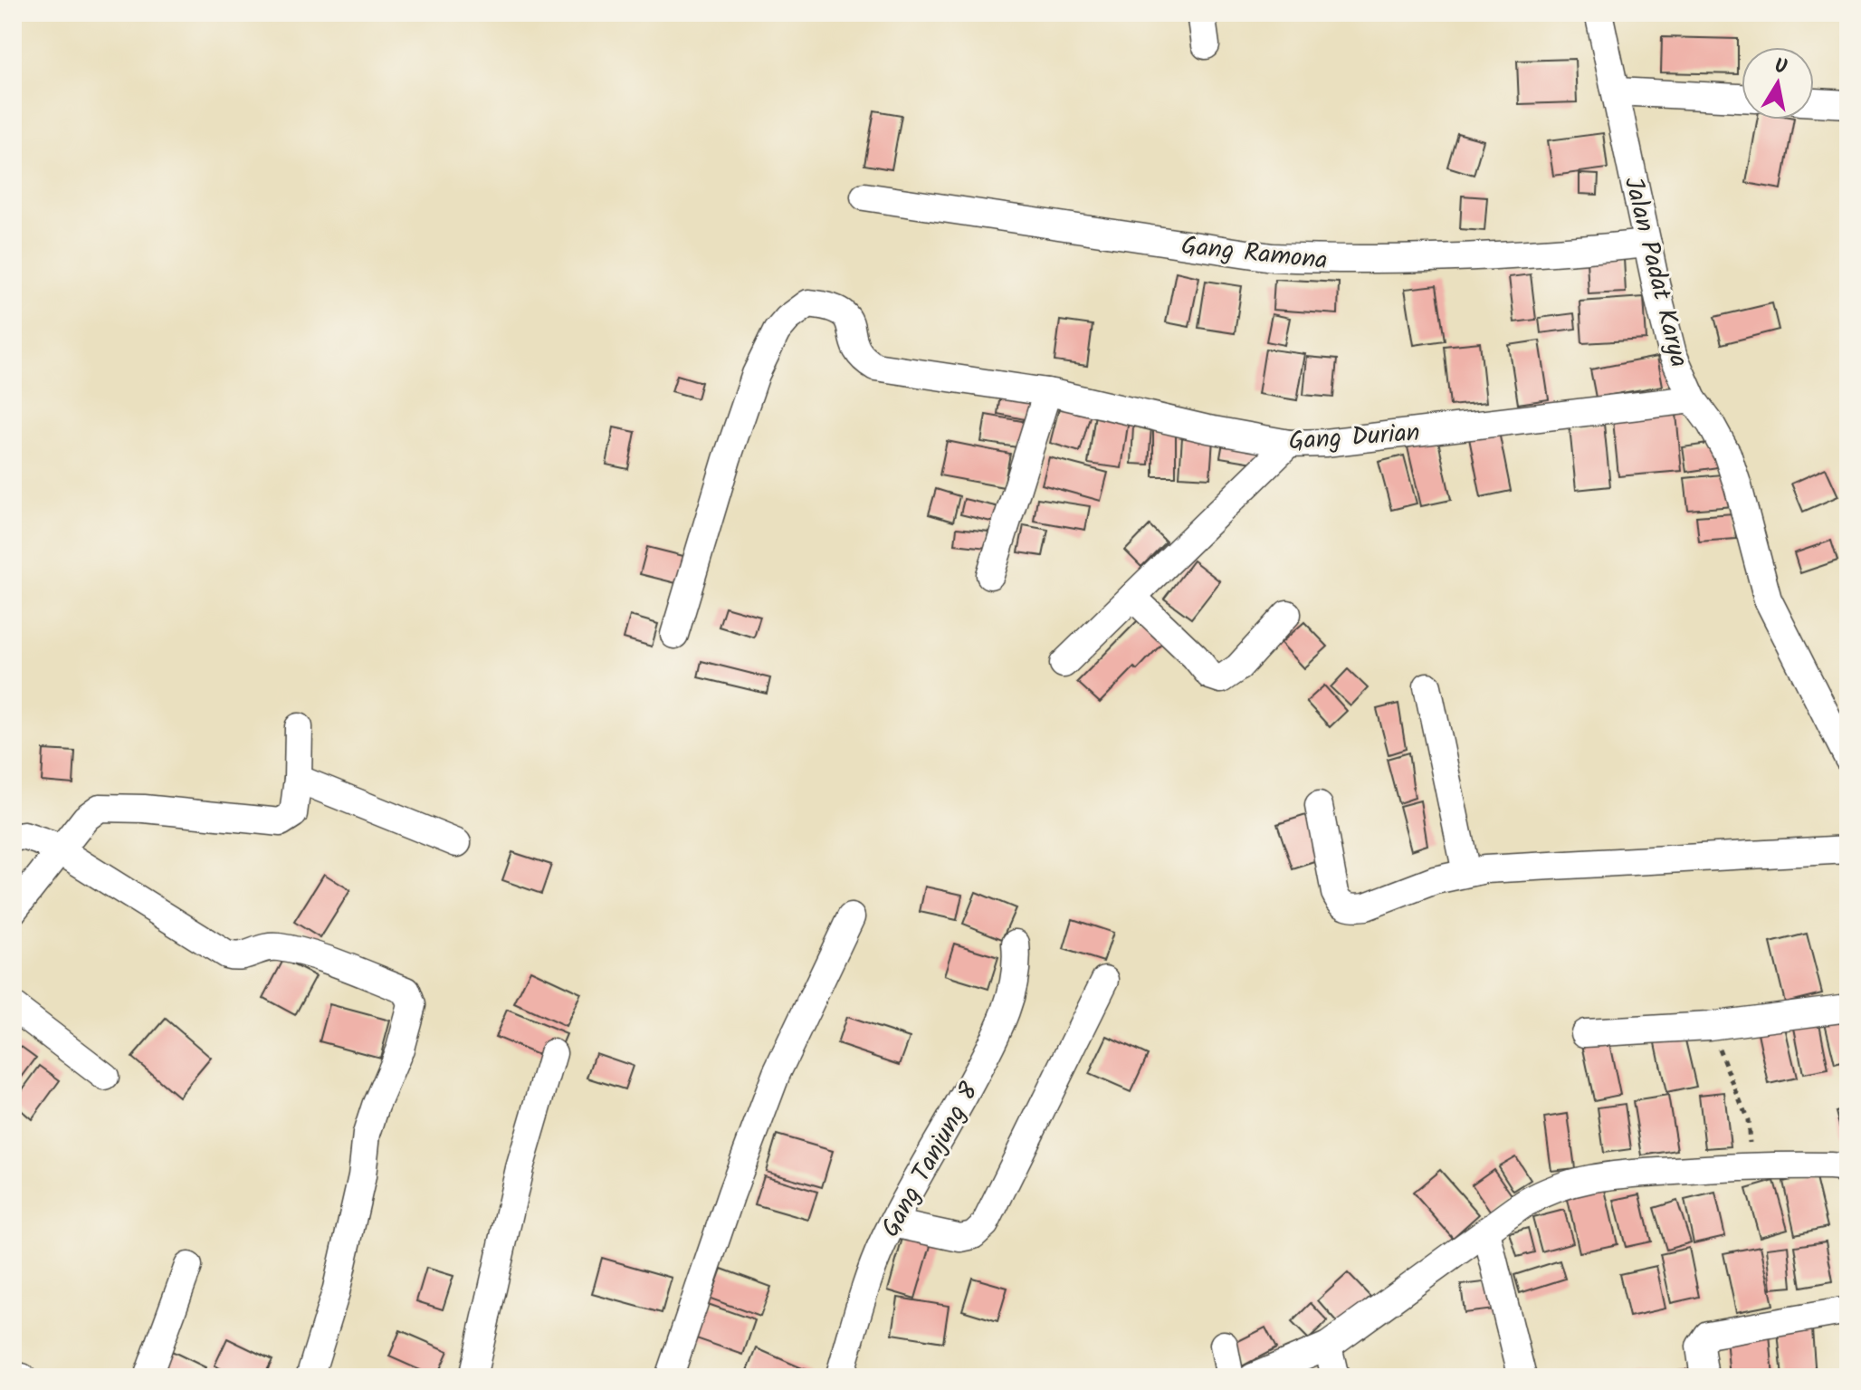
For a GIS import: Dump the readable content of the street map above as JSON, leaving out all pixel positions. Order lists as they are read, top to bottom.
{
  "streets": {
    "street": [
      "Gang Ramona",
      "Jalan Padat Karya",
      "Gang Durian",
      "Gang Tanjung 8"
    ]
  },
  "crossings": [
    ["Gang Ramona", "Jalan Padat Karya"],
    ["Jalan Padat Karya", "Gang Durian"]
  ],
  "north": "top"
}
